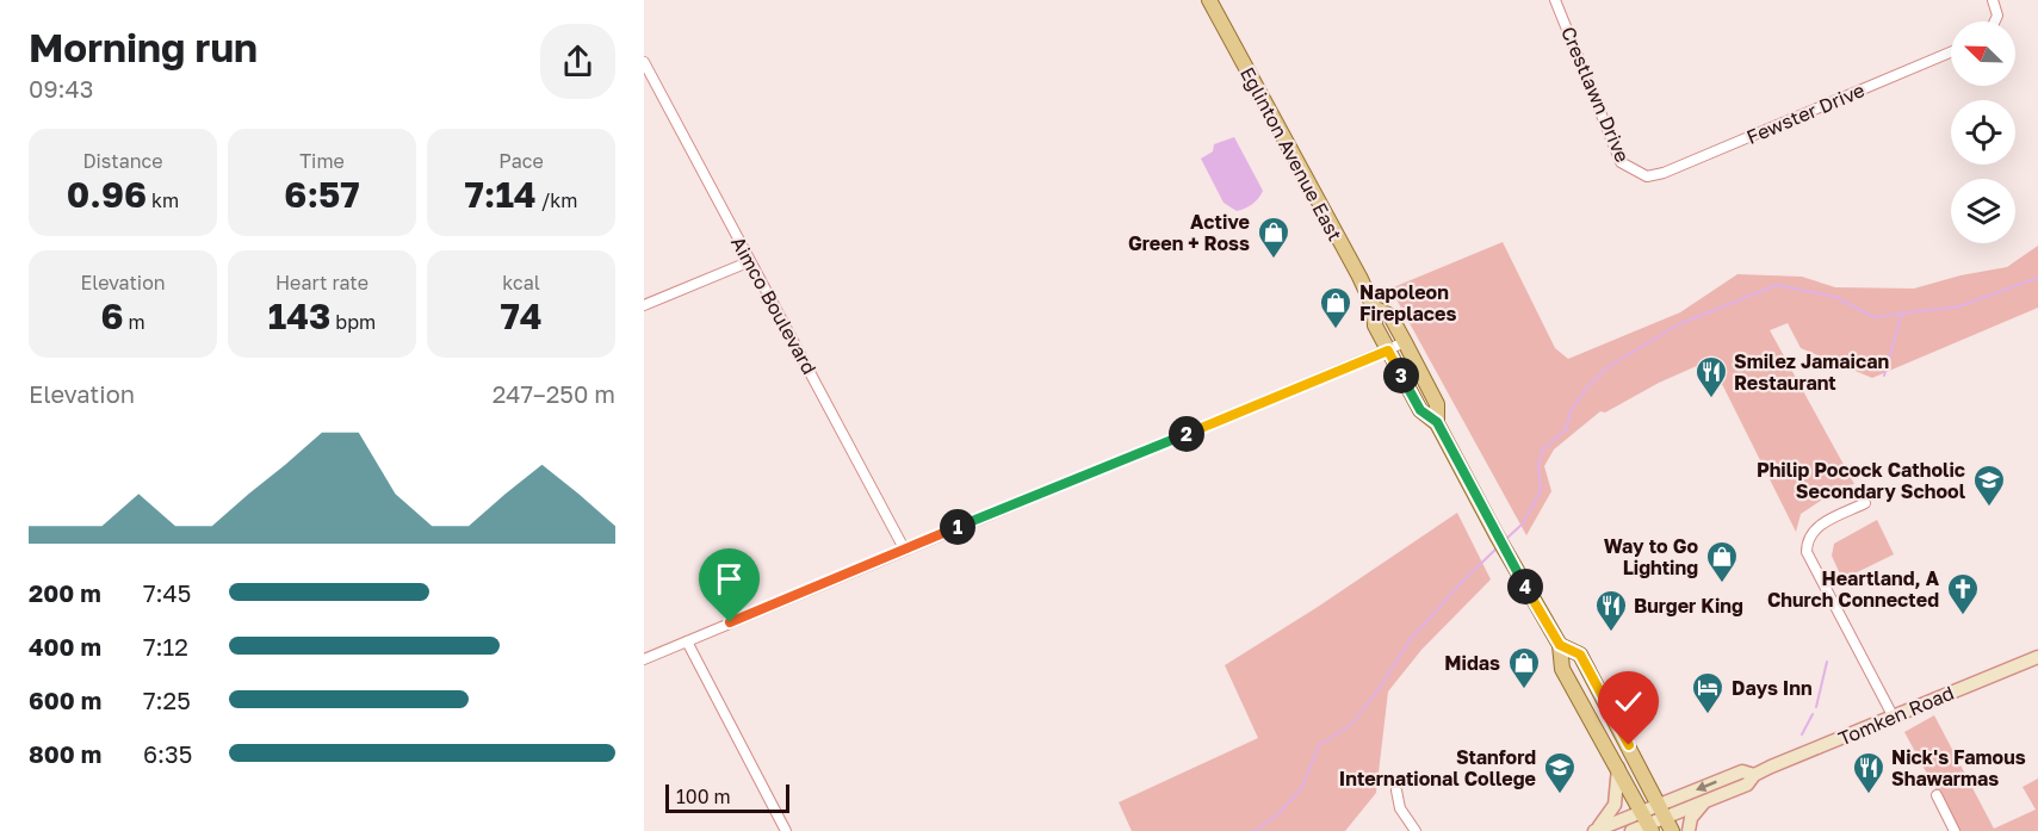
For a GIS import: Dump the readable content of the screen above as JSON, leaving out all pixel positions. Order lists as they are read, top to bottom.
{
  "streets": {
    "main road": ["Eglinton Avenue East"],
    "street": [
      "Crestlawn Drive",
      "Fewster Drive",
      "Aimco Boulevard",
      "Tomken Road"
    ]
  },
  "crossings": [
    ["Crestlawn Drive", "Fewster Drive"],
    ["Eglinton Avenue East", "Tomken Road"]
  ],
  "places": {
    "shop": [
      "Active Green + Ross",
      "Napoleon Fireplaces",
      "Way to Go Lighting",
      "Midas"
    ],
    "restaurant": ["Smilez Jamaican Restaurant", "Burger King", "Nick's Famous Shawarmas"],
    "school or university": ["Philip Pocock Catholic Secondary School", "Stanford International College"],
    "church": ["Heartland, A Church Connected"],
    "hotel": ["Days Inn"]
  },
  "scale_bar": "100 m",
  "north": "top left",
  "page": {
    "heading": ["Morning run", "09:43"],
    "stats": [
      ["Distance", "0.96 km"],
      ["Time", "6:57"],
      ["Pace", "7:14 /km"],
      ["Elevation", "6 m"],
      ["Heart rate", "143 bpm"],
      ["kcal", "74"]
    ],
    "pins": [
      "3",
      "2",
      "1",
      "4"
    ],
    "chart": ["Elevation", "247–250 m"],
    "list": [
      {
        "name": "200 m",
        "note": "7:45"
      },
      {
        "name": "400 m",
        "note": "7:12"
      },
      {
        "name": "600 m",
        "note": "7:25"
      },
      {
        "name": "800 m",
        "note": "6:35"
      }
    ],
    "scale": "100 m"
  }
}
